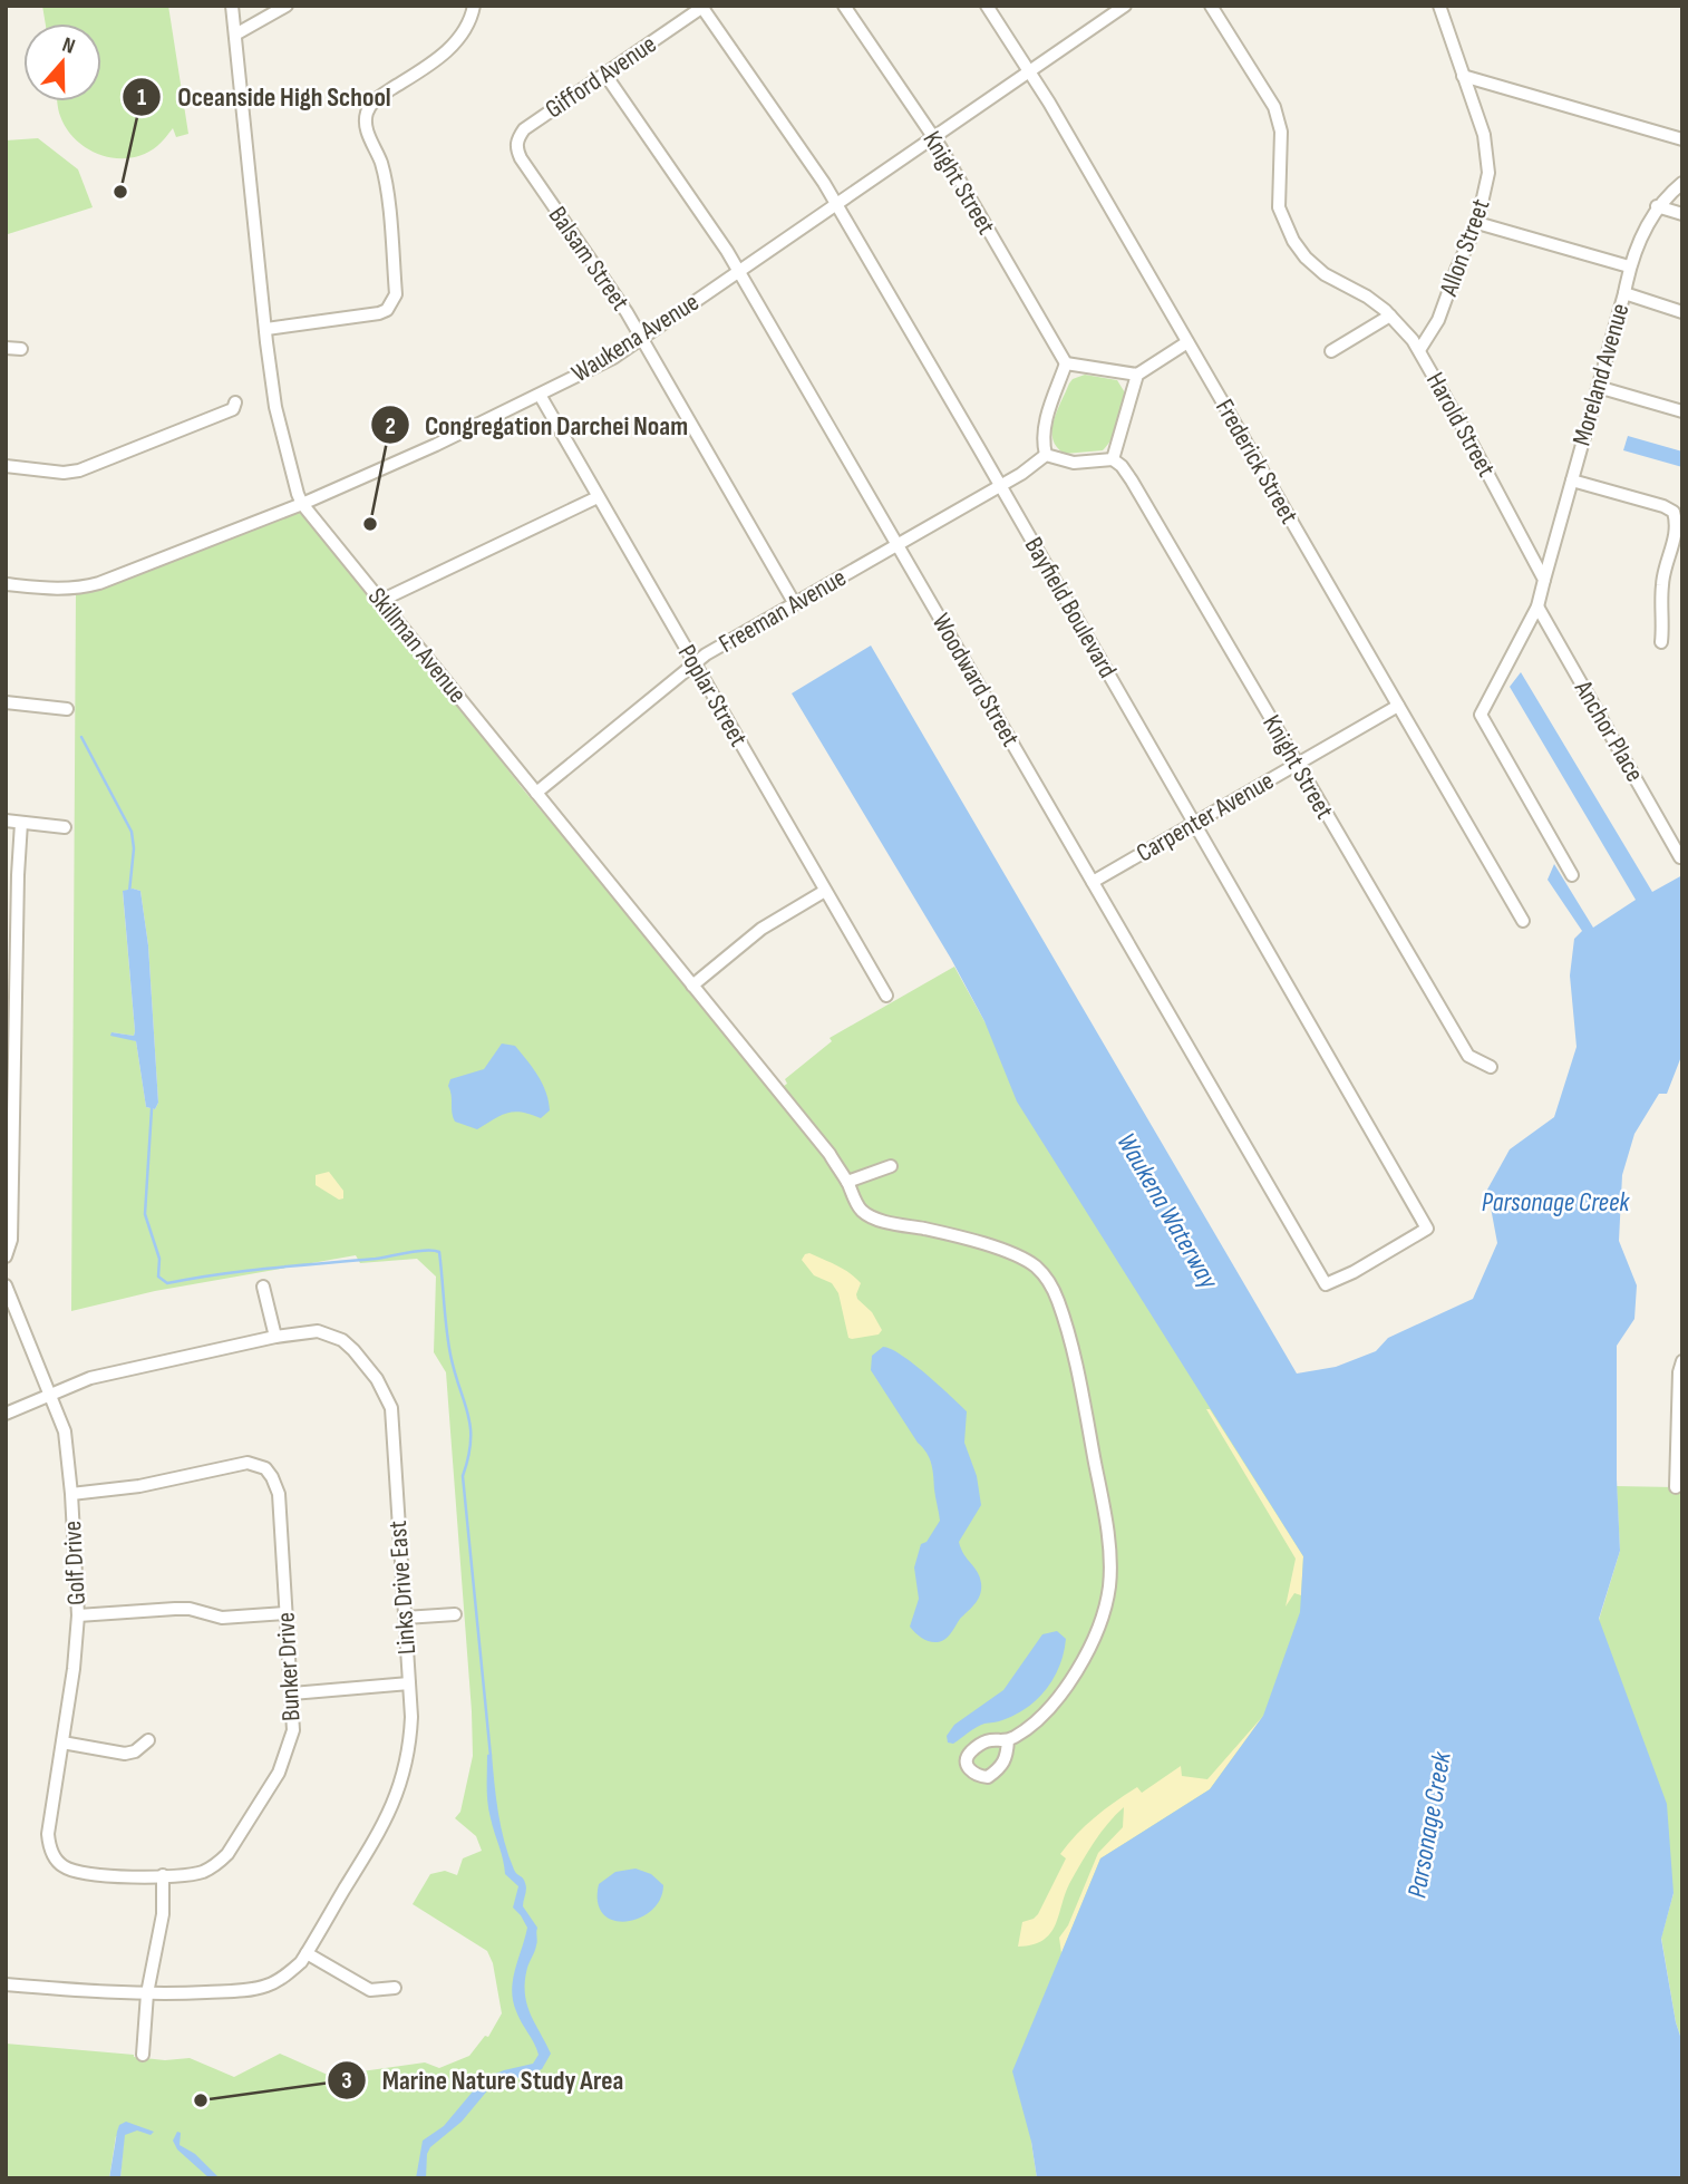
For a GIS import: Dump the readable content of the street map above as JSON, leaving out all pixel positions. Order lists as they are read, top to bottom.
{
  "streets": {
    "street": [
      "Gifford Avenue",
      "Knight Street",
      "Allon Street",
      "Balsam Street",
      "Waukena Avenue",
      "Moreland Avenue",
      "Harold Street",
      "Frederick Street",
      "Bayfield Boulevard",
      "Freeman Avenue",
      "Skillman Avenue",
      "Woodward Street",
      "Poplar Street",
      "Anchor Place",
      "Carpenter Avenue",
      "Golf Drive",
      "Links Drive East",
      "Bunker Drive"
    ]
  },
  "crossings": [
    ["Gifford Avenue", "Balsam Street"],
    ["Gifford Avenue", "Bayfield Boulevard"],
    ["Gifford Avenue", "Woodward Street"],
    ["Knight Street", "Waukena Avenue"],
    ["Knight Street", "Carpenter Avenue"],
    ["Allon Street", "Harold Street"],
    ["Balsam Street", "Waukena Avenue"],
    ["Balsam Street", "Freeman Avenue"],
    ["Waukena Avenue", "Frederick Street"],
    ["Waukena Avenue", "Bayfield Boulevard"],
    ["Waukena Avenue", "Skillman Avenue"],
    ["Waukena Avenue", "Woodward Street"],
    ["Waukena Avenue", "Poplar Street"],
    ["Moreland Avenue", "Harold Street"],
    ["Frederick Street", "Carpenter Avenue"],
    ["Bayfield Boulevard", "Freeman Avenue"],
    ["Bayfield Boulevard", "Woodward Street"],
    ["Bayfield Boulevard", "Carpenter Avenue"],
    ["Freeman Avenue", "Skillman Avenue"],
    ["Freeman Avenue", "Woodward Street"],
    ["Freeman Avenue", "Poplar Street"],
    ["Woodward Street", "Carpenter Avenue"],
    ["Golf Drive", "Links Drive East"],
    ["Golf Drive", "Bunker Drive"]
  ],
  "water": ["Parsonage Creek", "Waukena Waterway"],
  "places": ["Oceanside High School", "Congregation Darchei Noam", "Marine Nature Study Area"],
  "north": "top"
}
